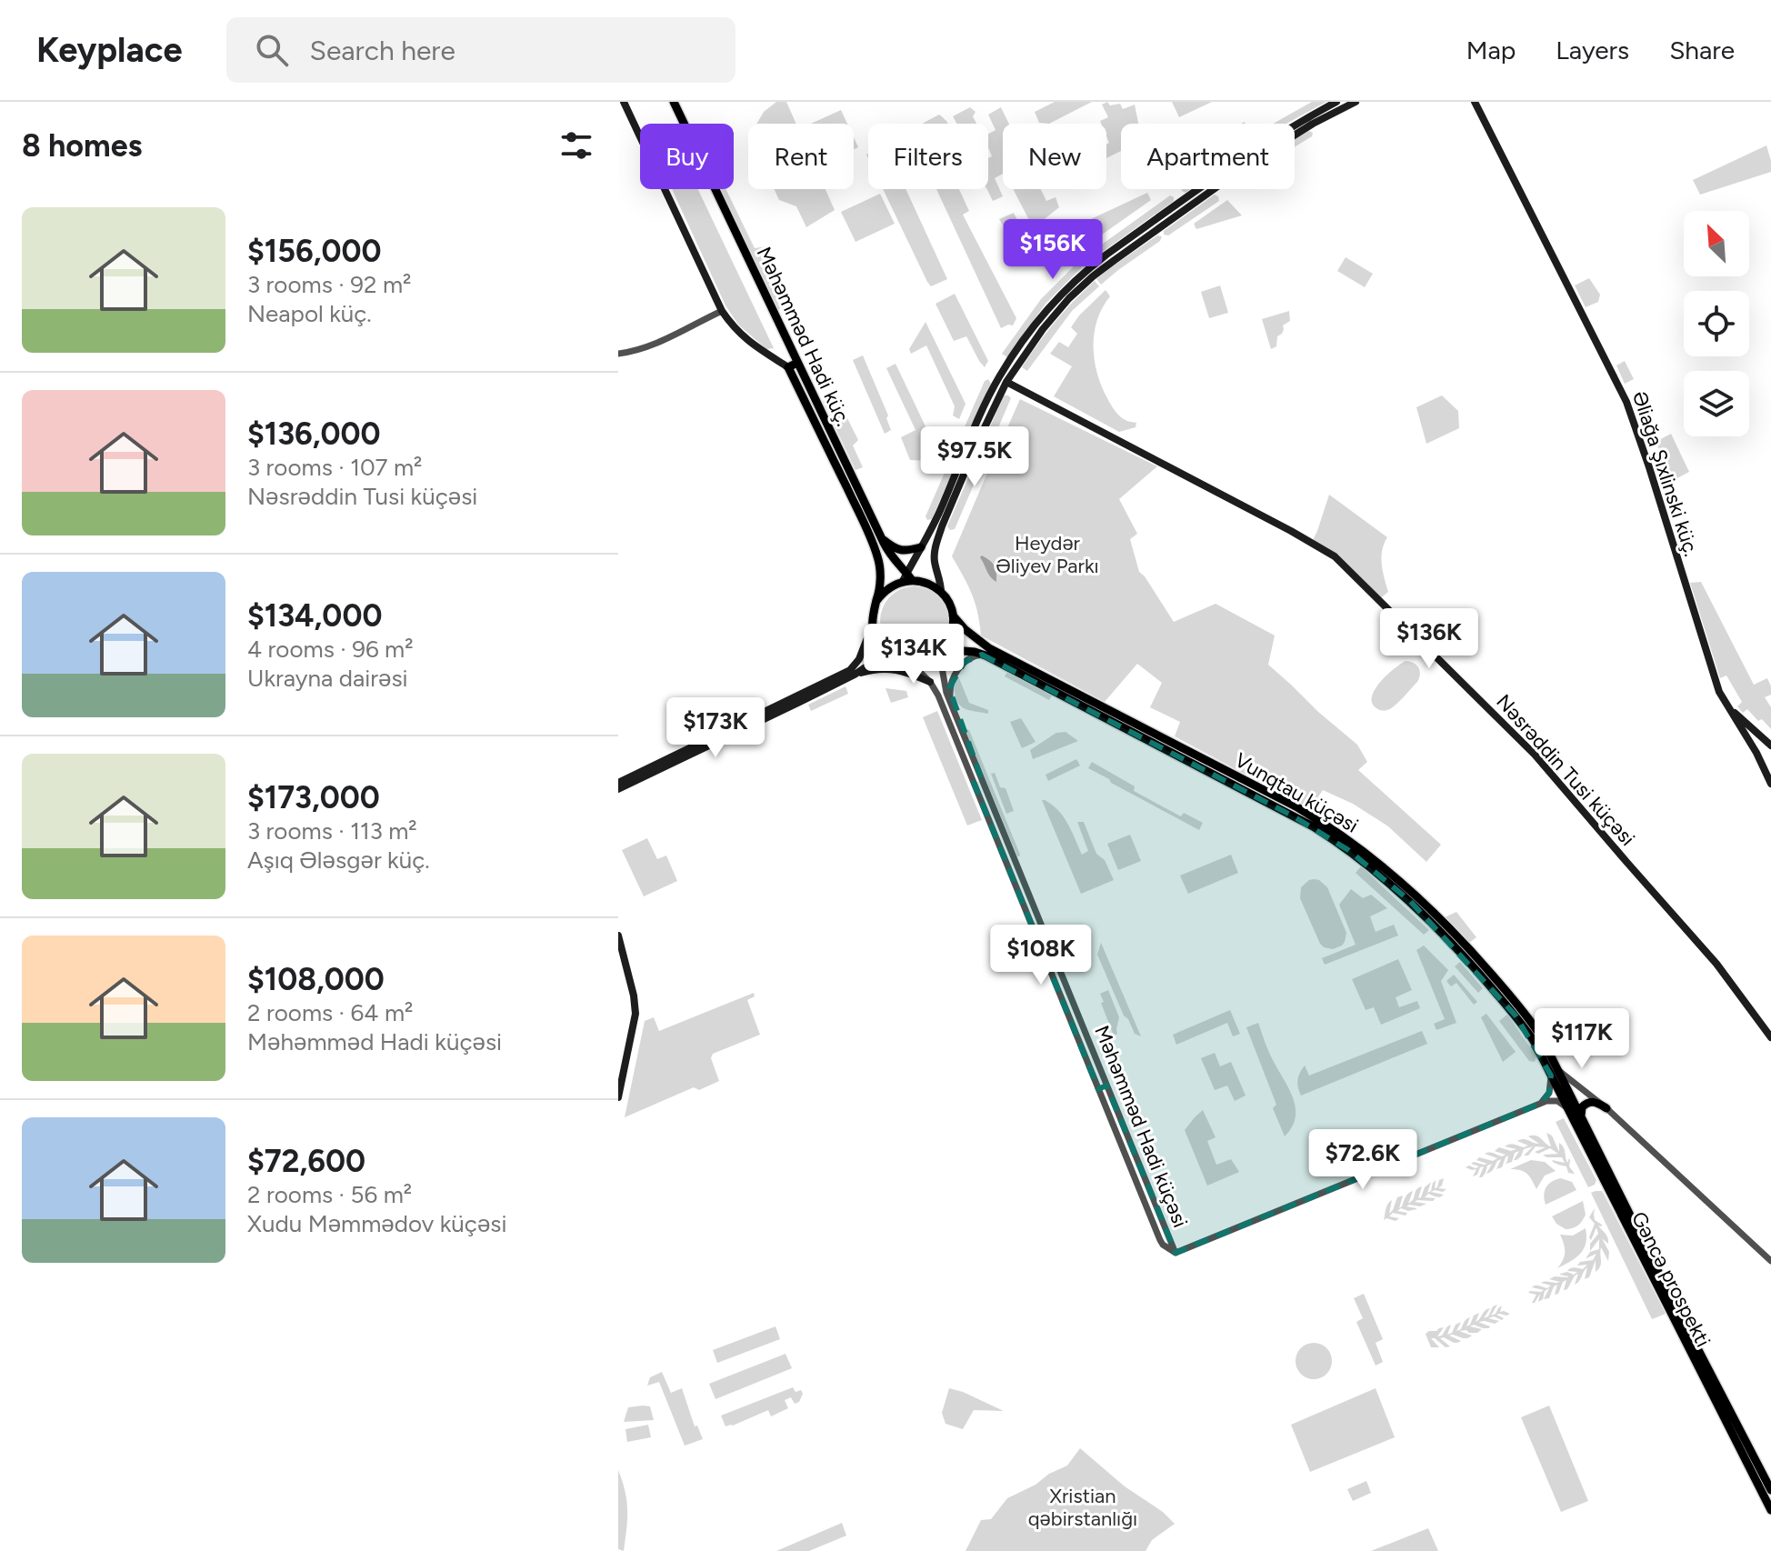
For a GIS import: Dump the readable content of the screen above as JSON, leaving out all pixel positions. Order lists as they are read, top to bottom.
{
  "streets": {
    "main road": [
      "Məhəmməd Hadi küç.",
      "Əliağa Şıxlinski küç.",
      "Nəsrəddin Tusi küçəsi",
      "Vunqtau küçəsi",
      "Gəncə prospekti"
    ],
    "street": ["Məhəmməd Hadi küçəsi"]
  },
  "crossings": [
    ["Məhəmməd Hadi küç.", "Məhəmməd Hadi küçəsi"],
    ["Vunqtau küçəsi", "Gəncə prospekti"]
  ],
  "parks": ["Heydər Əliyev Parkı", "Xristian qəbirstanlığı"],
  "north": "top left",
  "page": {
    "header": "Keyplace",
    "search": "Search here",
    "nav": ["Map", "Layers", "Share"],
    "heading": "8 homes",
    "chip": [
      "Buy",
      "Rent",
      "Filters",
      "New",
      "Apartment"
    ],
    "list": [
      {
        "name": "$156,000",
        "note": "3 rooms · 92 m² · Neapol küç."
      },
      {
        "name": "$136,000",
        "note": "3 rooms · 107 m² · Nəsrəddin Tusi küçəsi"
      },
      {
        "name": "$134,000",
        "note": "4 rooms · 96 m² · Ukrayna dairəsi"
      },
      {
        "name": "$173,000",
        "note": "3 rooms · 113 m² · Aşıq Ələsgər küç."
      },
      {
        "name": "$108,000",
        "note": "2 rooms · 64 m² · Məhəmməd Hadi küçəsi"
      },
      {
        "name": "$72,600",
        "note": "2 rooms · 56 m² · Xudu Məmmədov küçəsi"
      }
    ],
    "price": [
      "$156K",
      "$97.5K",
      "$136K",
      "$134K",
      "$173K",
      "$108K",
      "$117K",
      "$72.6K"
    ]
  }
}
